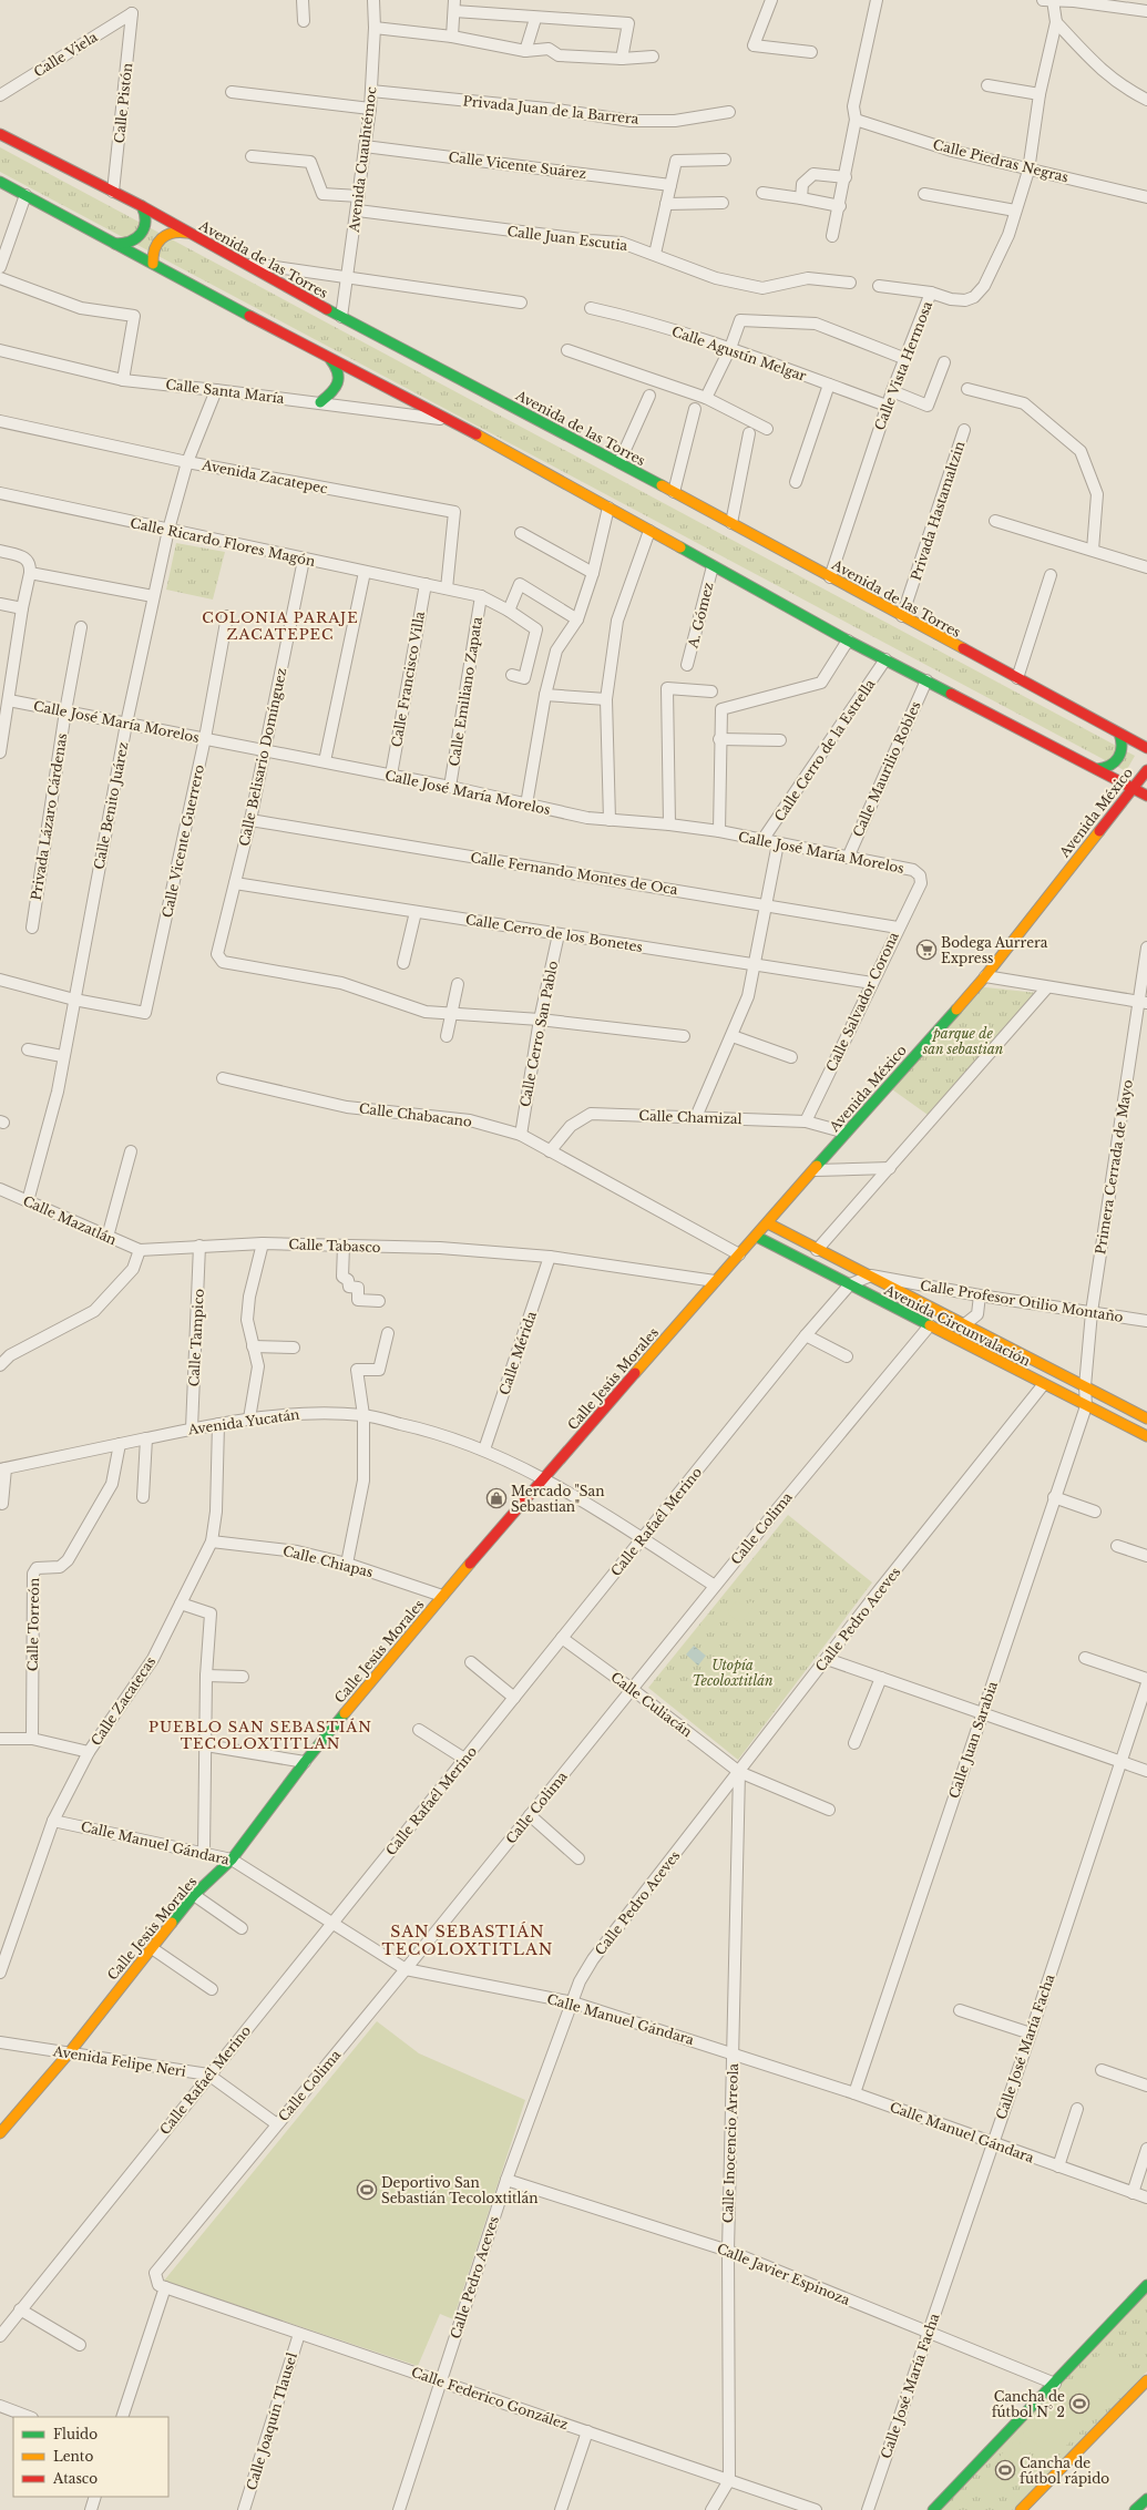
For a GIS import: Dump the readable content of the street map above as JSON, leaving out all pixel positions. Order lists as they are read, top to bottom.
{
  "streets": {
    "street": [
      "Calle Viela",
      "Calle Pistón",
      "Privada Juan de la Barrera",
      "Avenida Cuauhtémoc",
      "Calle Piedras Negras",
      "Calle Vicente Suárez",
      "Calle Juan Escutia",
      "Avenida de las Torres",
      "Calle Agustín Melgar",
      "Calle Vista Hermosa",
      "Calle Santa María",
      "Avenida Zacatepec",
      "Privada Hastamaltzin",
      "Calle Ricardo Flores Magón",
      "A. Gómez",
      "Calle Francisco Villa",
      "Calle Emiliano Zapata",
      "Calle José María Morelos",
      "Calle Cerro de la Estrella",
      "Calle Belisario Domínguez",
      "Calle Maurilio Robles",
      "Calle Benito Juárez",
      "Avenida México",
      "Privada Lázaro Cárdenas",
      "Calle Vicente Guerrero",
      "Calle Fernando Montes de Oca",
      "Calle Cerro de los Bonetes",
      "Calle Salvador Corona",
      "Calle Cerro San Pablo",
      "Calle Chabacano",
      "Calle Chamizal",
      "Primera Cerrada de Mayo",
      "Calle Mazatlán",
      "Calle Tabasco",
      "Calle Profesor Otilio Montaño",
      "Avenida Circunvalación",
      "Calle Tampico",
      "Calle Mérida",
      "Calle Jesús Morales",
      "Avenida Yucatán",
      "Calle Rafaél Merino",
      "Calle Colima",
      "Calle Chiapas",
      "Calle Pedro Aceves",
      "Calle Torreón",
      "Calle Zacatecas",
      "Calle Culiacán",
      "Calle Juan Sarabia",
      "Calle Manuel Gándara",
      "Calle José María Facha",
      "Avenida Felipe Neri",
      "Calle Inocencio Arreola",
      "Calle Javier Espinoza",
      "Calle Federico González",
      "Calle Joaquín Tlausel"
    ]
  },
  "crossings": [
    ["Calle Viela", "Calle Pistón"],
    ["Calle Pistón", "Avenida de las Torres"],
    ["Privada Juan de la Barrera", "Avenida Cuauhtémoc"],
    ["Avenida Cuauhtémoc", "Calle Vicente Suárez"],
    ["Avenida Cuauhtémoc", "Calle Juan Escutia"],
    ["Avenida Cuauhtémoc", "Avenida de las Torres"],
    ["Calle Piedras Negras", "Calle Vista Hermosa"],
    ["Avenida de las Torres", "Calle Vista Hermosa"],
    ["Avenida de las Torres", "Privada Hastamaltzin"],
    ["Calle Agustín Melgar", "Calle Vista Hermosa"],
    ["Calle Santa María", "Calle Benito Juárez"],
    ["Avenida Zacatepec", "Calle Ricardo Flores Magón"],
    ["Avenida Zacatepec", "Calle Benito Juárez"],
    ["Calle Ricardo Flores Magón", "Calle Francisco Villa"],
    ["Calle Ricardo Flores Magón", "Calle Emiliano Zapata"],
    ["Calle Ricardo Flores Magón", "Calle Belisario Domínguez"],
    ["Calle Ricardo Flores Magón", "Calle Benito Juárez"],
    ["Calle Francisco Villa", "Calle José María Morelos"],
    ["Calle Emiliano Zapata", "Calle José María Morelos"],
    ["Calle José María Morelos", "Calle Cerro de la Estrella"],
    ["Calle José María Morelos", "Calle Belisario Domínguez"],
    ["Calle José María Morelos", "Calle Maurilio Robles"],
    ["Calle José María Morelos", "Calle Benito Juárez"],
    ["Calle José María Morelos", "Privada Lázaro Cárdenas"],
    ["Calle José María Morelos", "Calle Vicente Guerrero"],
    ["Calle José María Morelos", "Calle Salvador Corona"],
    ["Calle Belisario Domínguez", "Calle Fernando Montes de Oca"],
    ["Calle Belisario Domínguez", "Calle Cerro de los Bonetes"],
    ["Calle Benito Juárez", "Calle Vicente Guerrero"],
    ["Calle Benito Juárez", "Calle Mazatlán"],
    ["Avenida México", "Calle Chamizal"],
    ["Avenida México", "Avenida Circunvalación"],
    ["Avenida México", "Calle Jesús Morales"],
    ["Calle Fernando Montes de Oca", "Calle Salvador Corona"],
    ["Calle Cerro de los Bonetes", "Calle Salvador Corona"],
    ["Calle Cerro de los Bonetes", "Calle Cerro San Pablo"],
    ["Calle Salvador Corona", "Calle Chamizal"],
    ["Calle Cerro San Pablo", "Calle Chabacano"],
    ["Calle Chabacano", "Calle Chamizal"],
    ["Calle Chabacano", "Calle Jesús Morales"],
    ["Primera Cerrada de Mayo", "Calle Profesor Otilio Montaño"],
    ["Primera Cerrada de Mayo", "Avenida Circunvalación"],
    ["Primera Cerrada de Mayo", "Calle Juan Sarabia"],
    ["Calle Mazatlán", "Calle Tabasco"],
    ["Calle Tabasco", "Calle Tampico"],
    ["Calle Tabasco", "Calle Mérida"],
    ["Calle Tabasco", "Calle Jesús Morales"],
    ["Calle Profesor Otilio Montaño", "Avenida Circunvalación"],
    ["Calle Profesor Otilio Montaño", "Calle Rafaél Merino"],
    ["Avenida Circunvalación", "Calle Jesús Morales"],
    ["Avenida Circunvalación", "Calle Rafaél Merino"],
    ["Avenida Circunvalación", "Calle Colima"],
    ["Avenida Circunvalación", "Calle Pedro Aceves"],
    ["Avenida Circunvalación", "Calle Juan Sarabia"],
    ["Calle Tampico", "Avenida Yucatán"],
    ["Calle Mérida", "Avenida Yucatán"],
    ["Calle Jesús Morales", "Avenida Yucatán"],
    ["Calle Jesús Morales", "Calle Chiapas"],
    ["Calle Jesús Morales", "Calle Manuel Gándara"],
    ["Calle Jesús Morales", "Avenida Felipe Neri"],
    ["Avenida Yucatán", "Calle Rafaél Merino"],
    ["Avenida Yucatán", "Calle Colima"],
    ["Avenida Yucatán", "Calle Torreón"],
    ["Avenida Yucatán", "Calle Zacatecas"],
    ["Calle Rafaél Merino", "Calle Culiacán"],
    ["Calle Rafaél Merino", "Calle Manuel Gándara"],
    ["Calle Rafaél Merino", "Avenida Felipe Neri"],
    ["Calle Colima", "Calle Culiacán"],
    ["Calle Colima", "Calle Manuel Gándara"],
    ["Calle Colima", "Avenida Felipe Neri"],
    ["Calle Colima", "Calle Federico González"],
    ["Calle Chiapas", "Calle Zacatecas"],
    ["Calle Pedro Aceves", "Calle Culiacán"],
    ["Calle Pedro Aceves", "Calle Manuel Gándara"],
    ["Calle Pedro Aceves", "Calle Inocencio Arreola"],
    ["Calle Pedro Aceves", "Calle Javier Espinoza"],
    ["Calle Pedro Aceves", "Calle Federico González"],
    ["Calle Zacatecas", "Calle Manuel Gándara"],
    ["Calle Culiacán", "Calle Inocencio Arreola"],
    ["Calle Juan Sarabia", "Calle Manuel Gándara"],
    ["Calle Manuel Gándara", "Calle José María Facha"],
    ["Calle Manuel Gándara", "Calle Inocencio Arreola"],
    ["Calle José María Facha", "Calle Javier Espinoza"],
    ["Calle Inocencio Arreola", "Calle Javier Espinoza"],
    ["Calle Inocencio Arreola", "Calle Federico González"],
    ["Calle Federico González", "Calle Joaquín Tlausel"]
  ],
  "districts": ["COLONIA PARAJE ZACATEPEC", "PUEBLO SAN SEBASTIÁN TECOLOXTITLAN", "SAN SEBASTIÁN TECOLOXTITLAN"],
  "parks": ["parque de san sebastian", "Utopía Tecoloxtitlán"],
  "places": {
    "supermarket": ["Bodega Aurrera Express"],
    "shop": ["Mercado \"San Sebastian\""],
    "sports": ["Deportivo San Sebastián Tecoloxtitlán", "Cancha de fútbol N° 2", "Cancha de fútbol rápido"]
  },
  "legend": ["Fluido", "Lento", "Atasco"]
}
